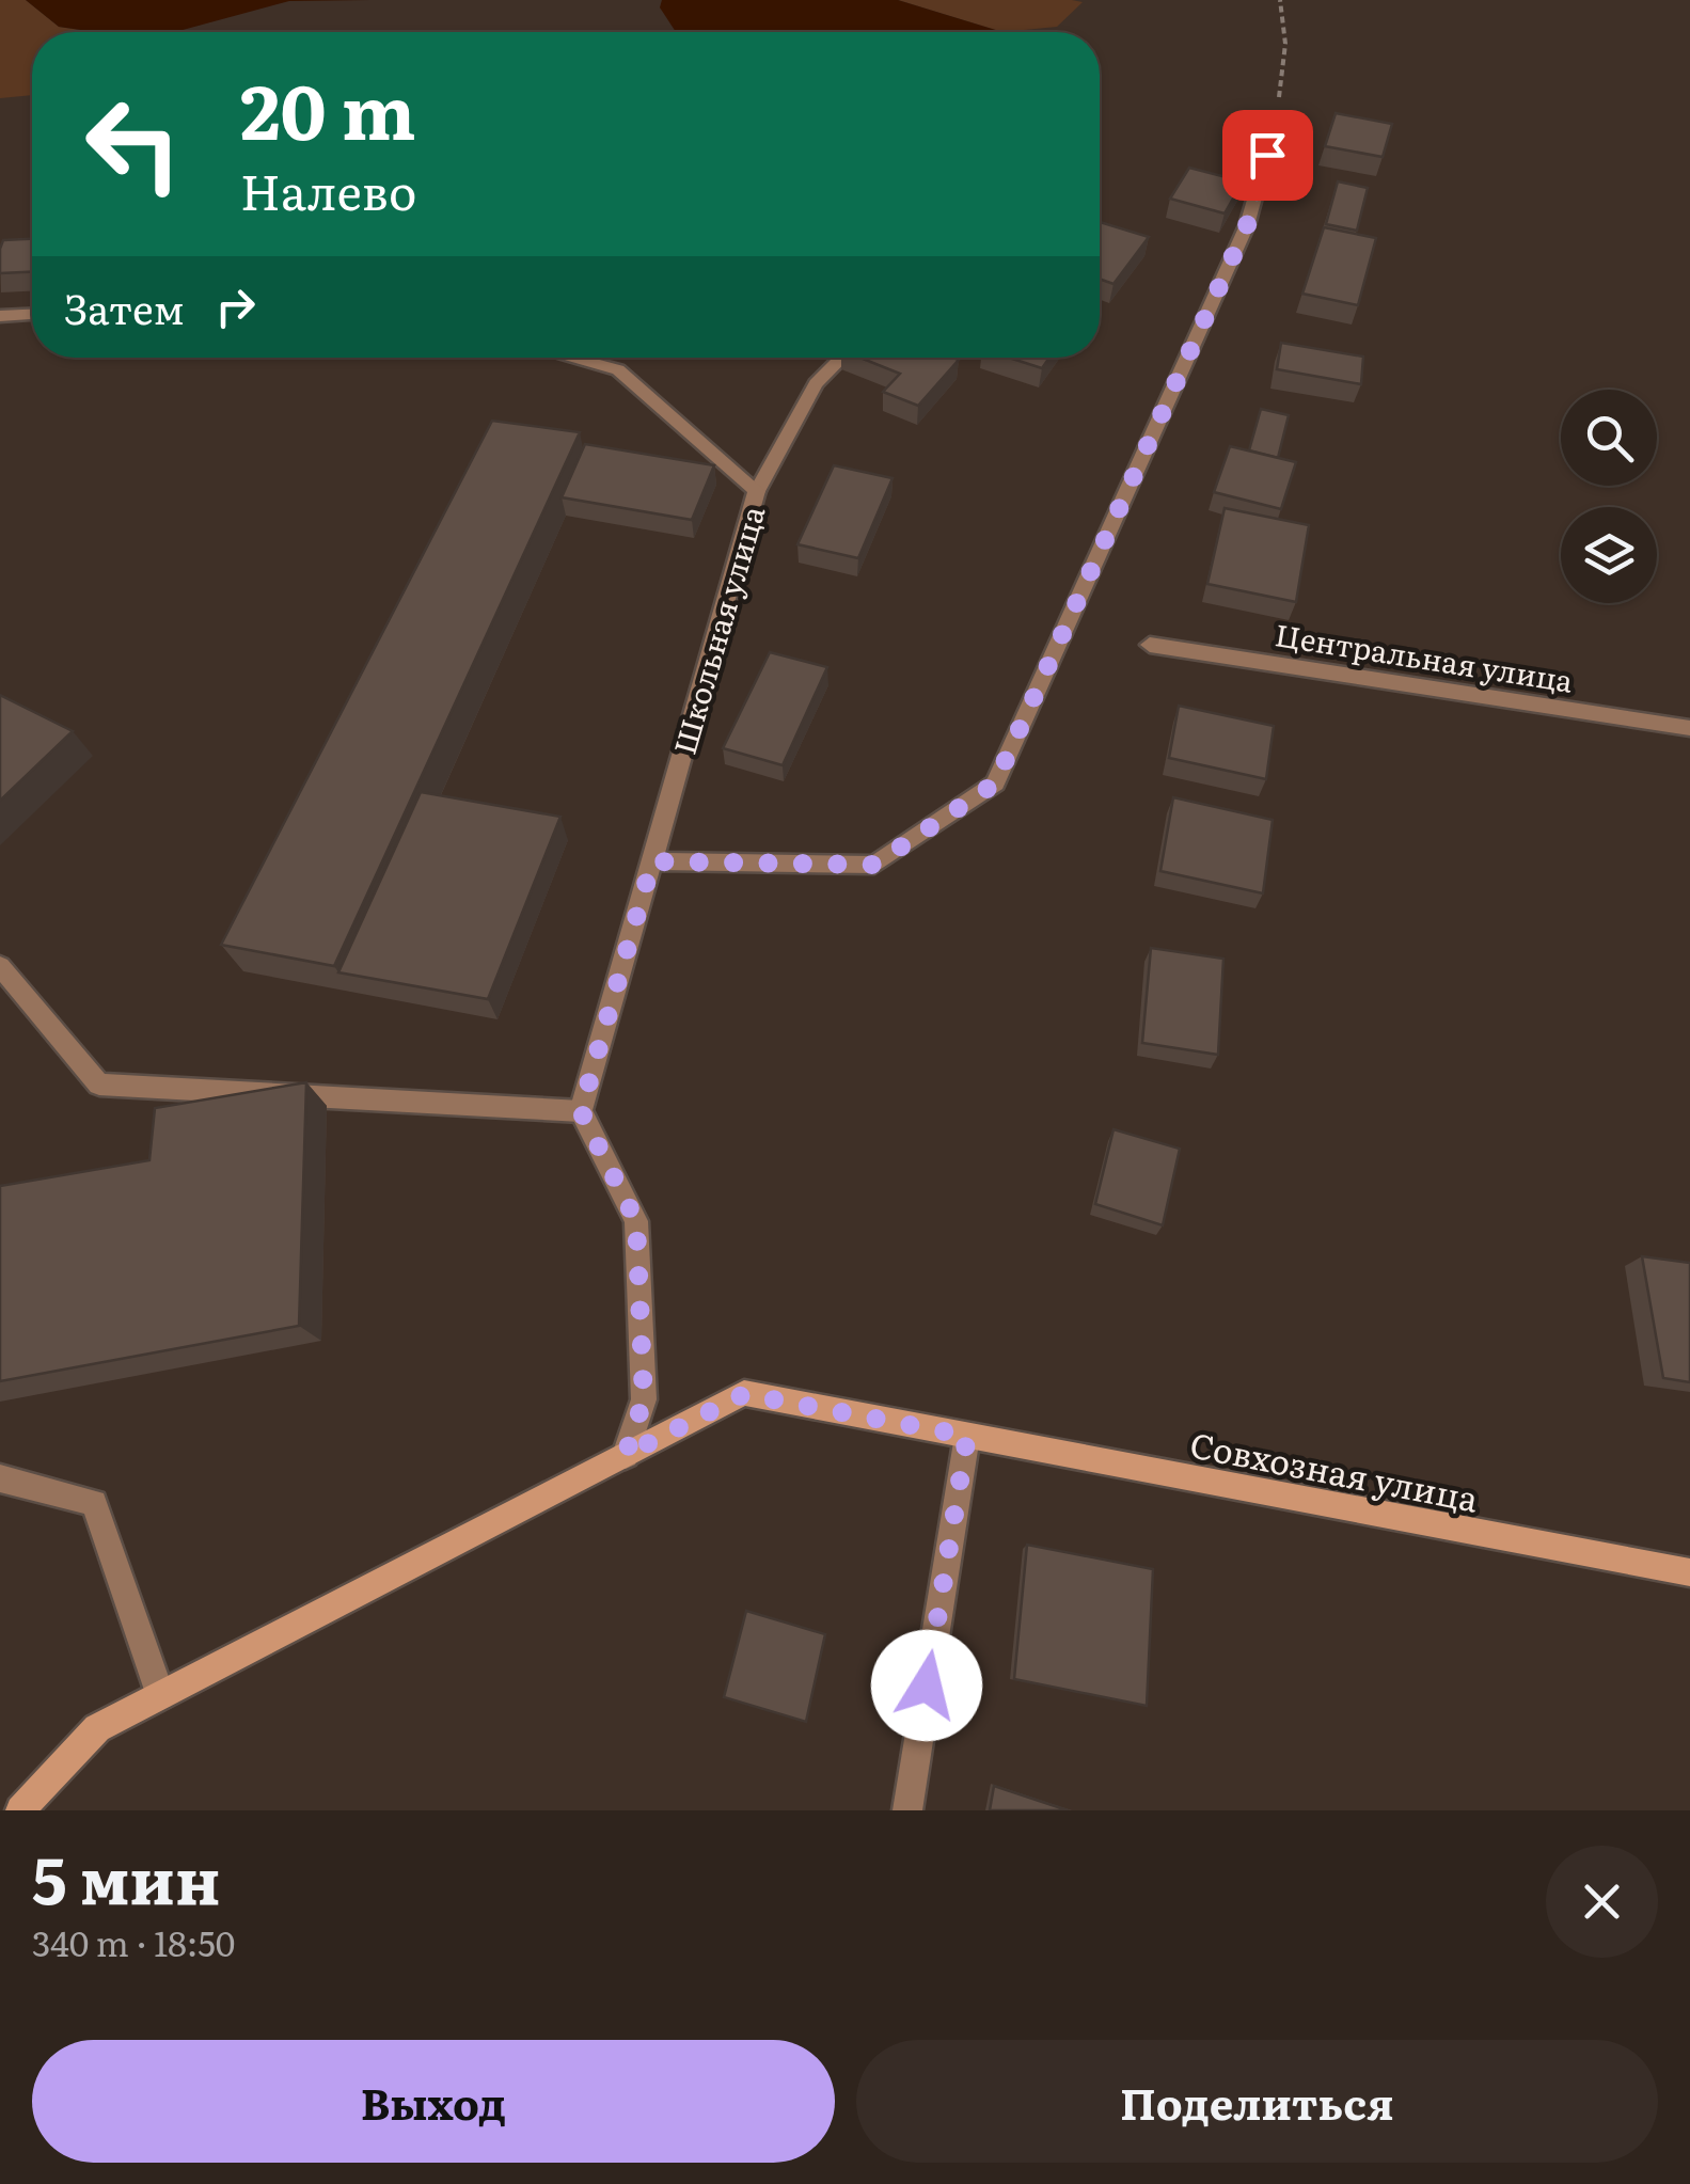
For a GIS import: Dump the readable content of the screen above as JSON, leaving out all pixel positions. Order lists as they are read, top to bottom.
{
  "streets": {
    "street": ["Школьная улица", "Центральная улица", "Совхозная улица"]
  },
  "page": {
    "turn": ["20 m", "Налево"],
    "then": "Затем",
    "heading": ["5 мин", "340 m · 18:50"],
    "buttons": ["Выход", "Поделиться"]
  }
}
